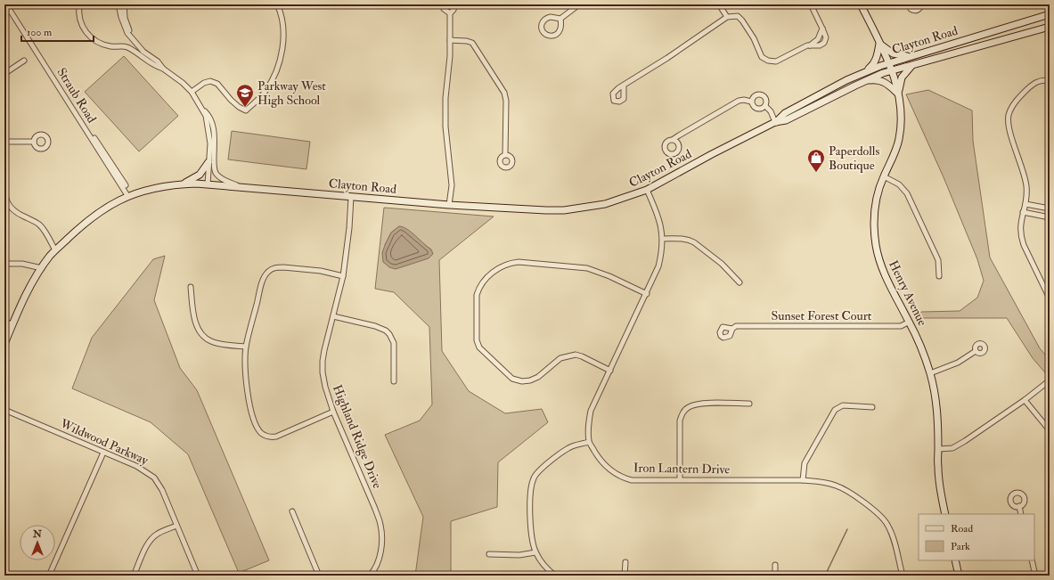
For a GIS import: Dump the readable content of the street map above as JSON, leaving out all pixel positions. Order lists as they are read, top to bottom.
{
  "streets": {
    "main road": ["Clayton Road", "Henry Avenue"],
    "street": [
      "Straub Road",
      "Sunset Forest Court",
      "Highland Ridge Drive",
      "Wildwood Parkway",
      "Iron Lantern Drive"
    ]
  },
  "crossings": [
    ["Clayton Road", "Straub Road"],
    ["Clayton Road", "Henry Avenue"],
    ["Clayton Road", "Highland Ridge Drive"],
    ["Clayton Road", "Iron Lantern Drive"],
    ["Henry Avenue", "Sunset Forest Court"]
  ],
  "places": {
    "school or university": ["Parkway West High School"],
    "shop": ["Paperdolls Boutique"]
  },
  "legend": ["Road", "Park"],
  "scale_bar": "100 m",
  "north": "top"
}
